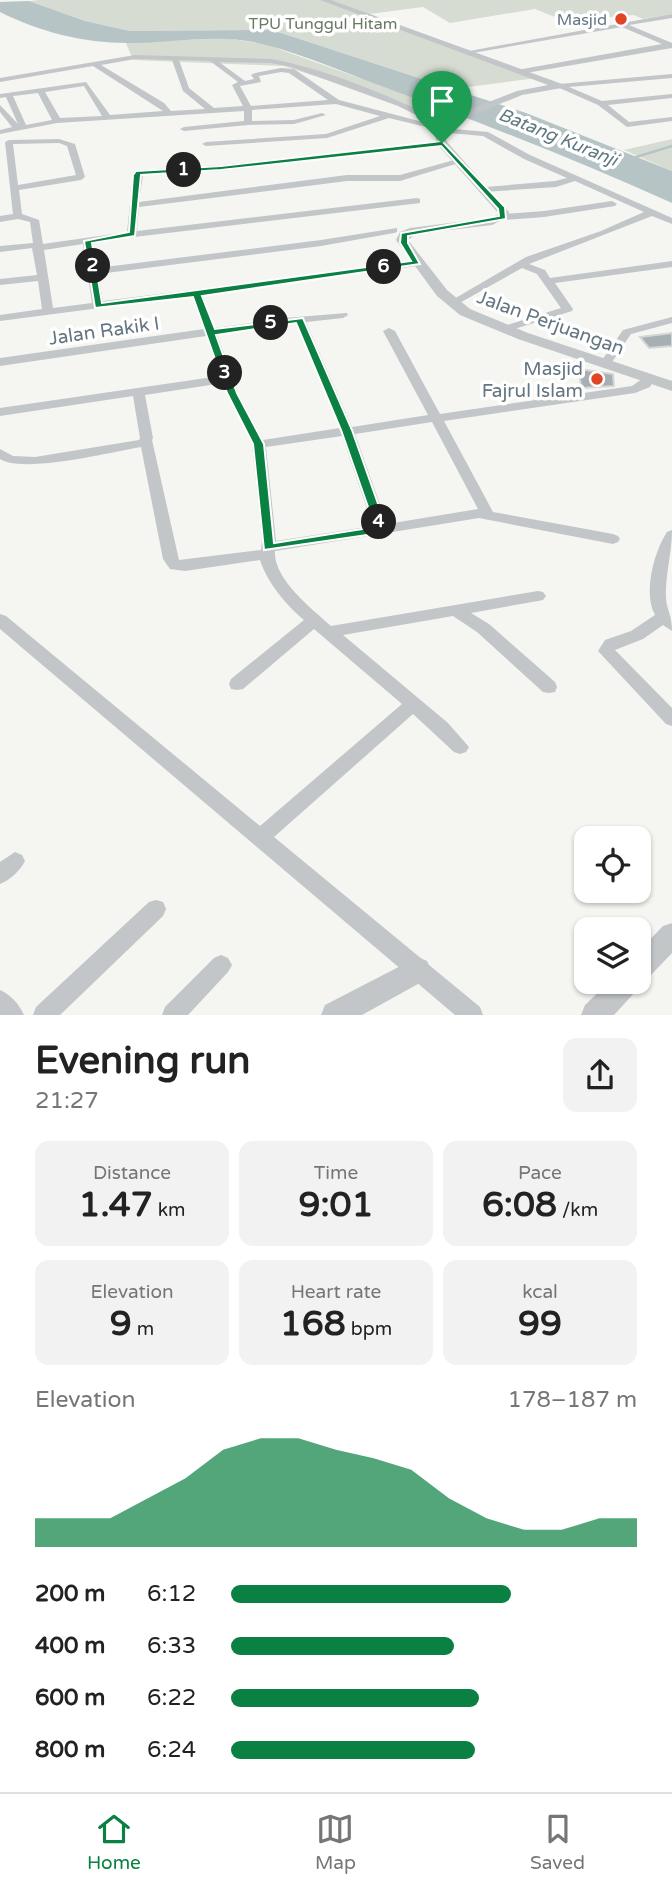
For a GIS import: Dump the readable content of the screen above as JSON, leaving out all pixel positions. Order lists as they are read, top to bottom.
{
  "streets": {
    "street": ["Jalan Perjuangan", "Jalan Rakik I"]
  },
  "water": ["Batang Kuranji"],
  "parks": ["TPU Tunggul Hitam"],
  "places": ["Masjid", "Masjid Fajrul Islam"],
  "page": {
    "pins": [
      "1",
      "2",
      "6",
      "5",
      "3",
      "4"
    ],
    "heading": ["Evening run", "21:27"],
    "stats": [
      ["Distance", "1.47 km"],
      ["Time", "9:01"],
      ["Pace", "6:08 /km"],
      ["Elevation", "9 m"],
      ["Heart rate", "168 bpm"],
      ["kcal", "99"]
    ],
    "chart": ["Elevation", "178–187 m"],
    "list": [
      {
        "name": "200 m",
        "note": "6:12"
      },
      {
        "name": "400 m",
        "note": "6:33"
      },
      {
        "name": "600 m",
        "note": "6:22"
      },
      {
        "name": "800 m",
        "note": "6:24"
      }
    ],
    "tabs": ["Home", "Map", "Saved"]
  }
}
